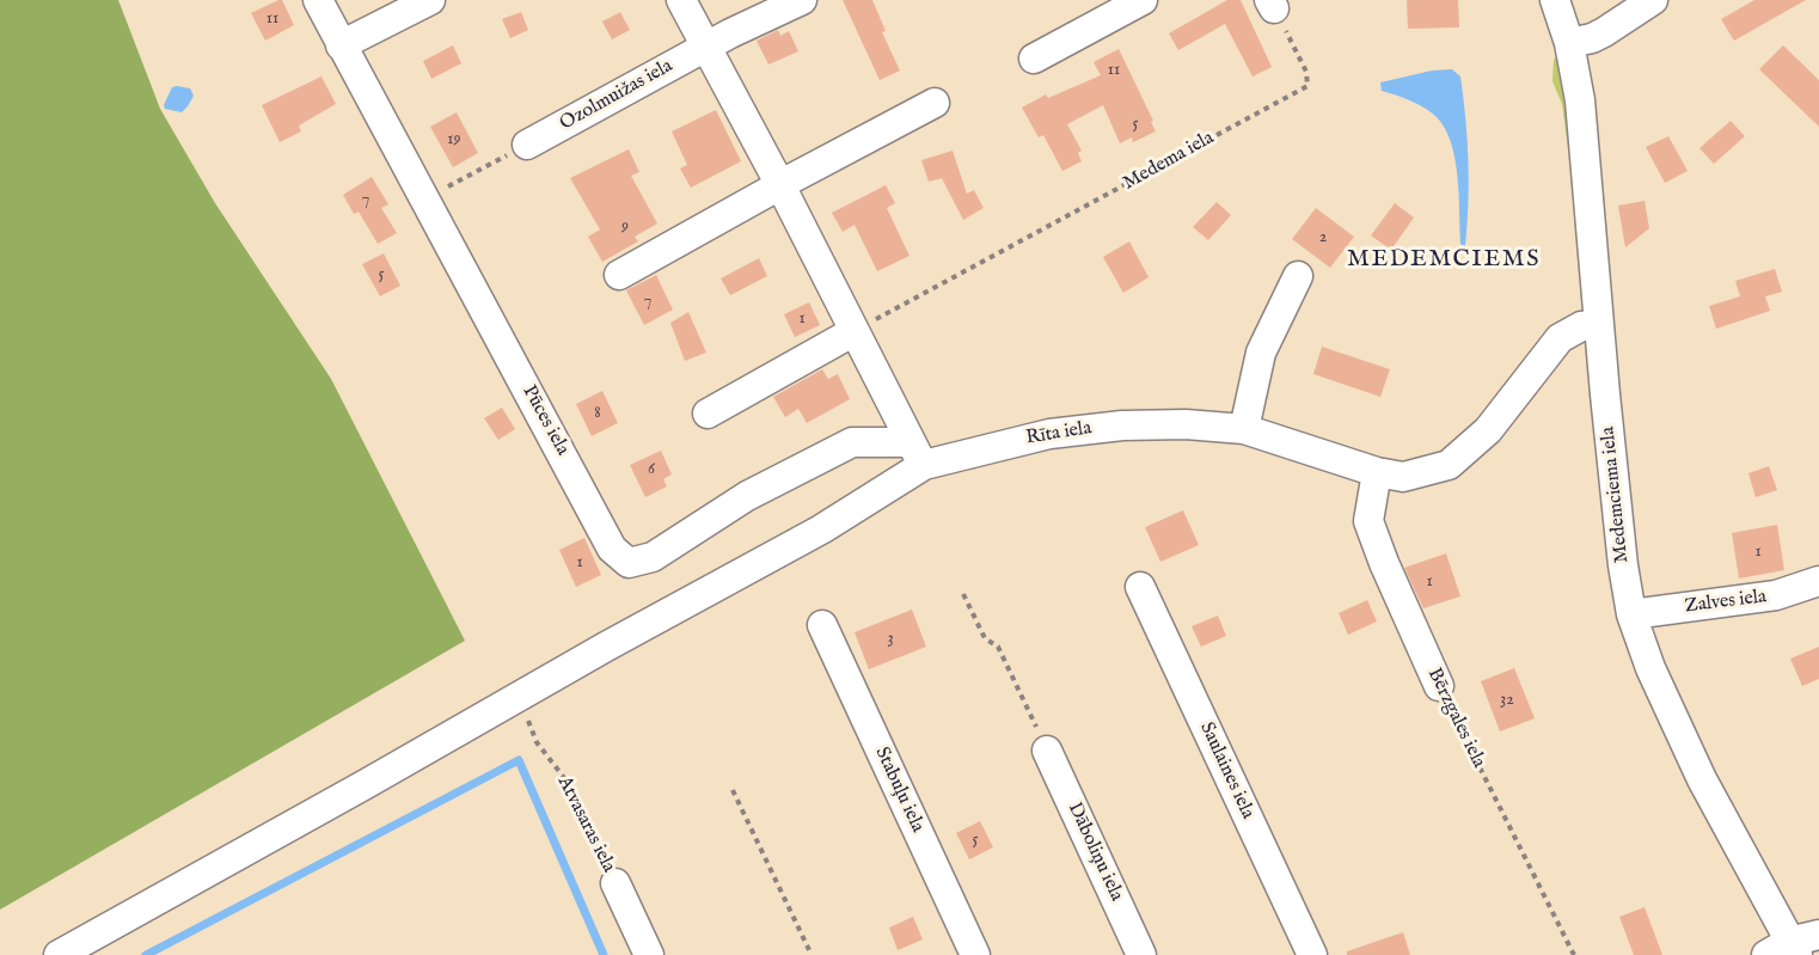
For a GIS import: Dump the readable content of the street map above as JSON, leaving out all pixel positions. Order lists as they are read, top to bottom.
{
  "streets": {
    "street": [
      "Ozolmuižas iela",
      "Pūces iela",
      "Rīta iela",
      "Medemciema iela",
      "Zalves iela",
      "Bērzgales iela",
      "Saulaines iela",
      "Stabuļu iela",
      "Atvasaras iela",
      "Dāboliņu iela"
    ],
    "path": ["Medema iela"]
  },
  "crossings": [
    ["Pūces iela", "Rīta iela"],
    ["Rīta iela", "Medemciema iela"],
    ["Rīta iela", "Bērzgales iela"],
    ["Rīta iela", "Atvasaras iela"],
    ["Medemciema iela", "Zalves iela"]
  ],
  "districts": ["MEDEMCIEMS"],
  "house_numbers": [
    "11",
    "11",
    "5",
    "19",
    "7",
    "9",
    "2",
    "5",
    "7",
    "1",
    "8",
    "6",
    "1",
    "1",
    "1",
    "3",
    "32",
    "5"
  ]
}
